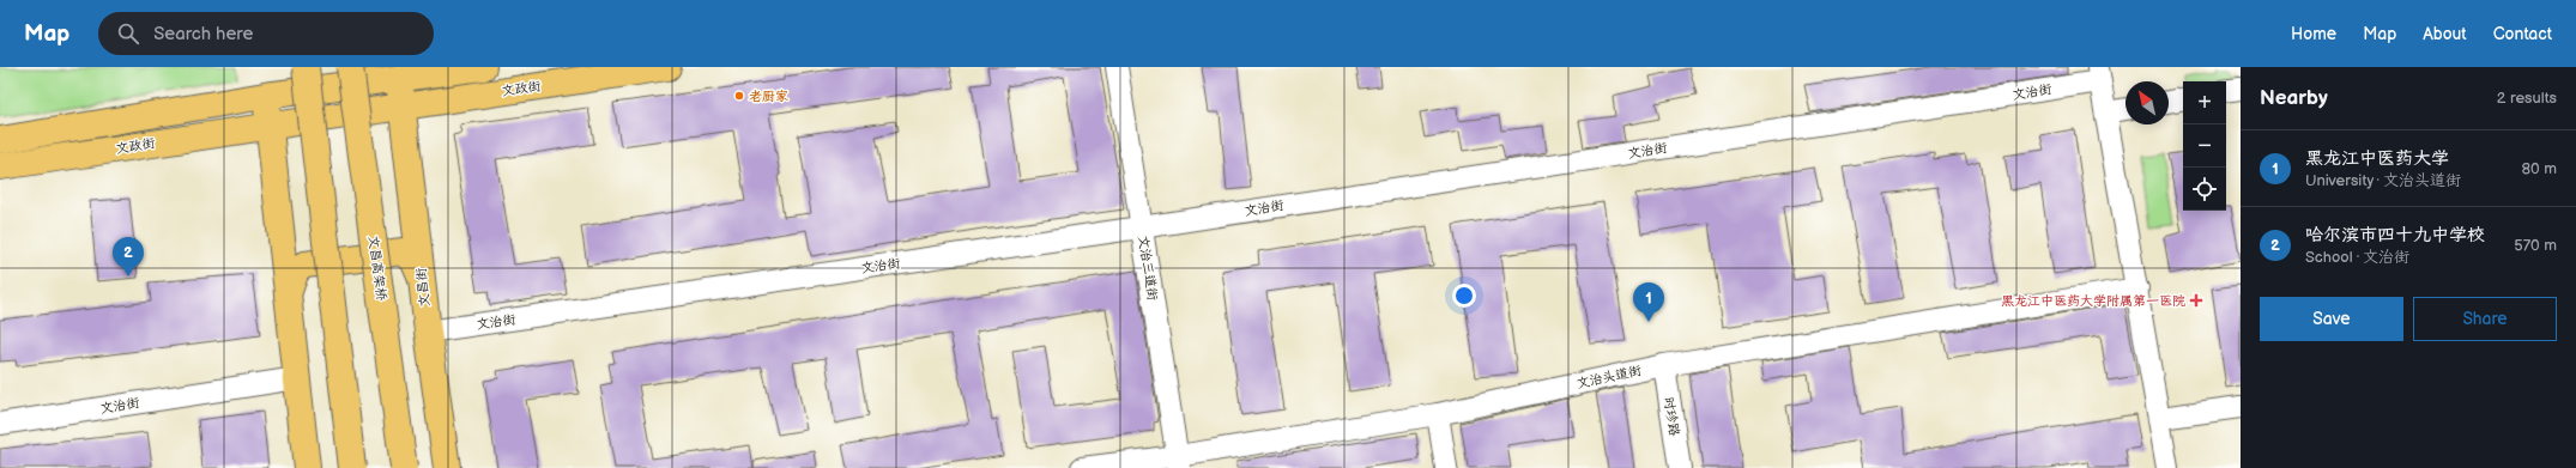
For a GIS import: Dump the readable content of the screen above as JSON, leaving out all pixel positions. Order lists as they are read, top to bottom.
{
  "streets": {
    "main road": ["文政街", "文昌高架桥", "文昌街"],
    "street": [
      "文治街",
      "文治三道街",
      "文治头道街",
      "时珍路"
    ]
  },
  "crossings": [
    ["文政街", "文昌街"],
    ["文治街", "文治三道街"],
    ["文治街", "文昌街"],
    ["文治三道街", "文治头道街"],
    ["文治头道街", "时珍路"]
  ],
  "places": {
    "other": ["老厨家"],
    "health": ["黑龙江中医药大学附属第一医院"]
  },
  "north": "top left",
  "page": {
    "header": "Map",
    "search": "Search here",
    "nav": [
      "Home",
      "Map",
      "About",
      "Contact"
    ],
    "heading": ["Nearby", "2 results"],
    "map_buttons": ["+", "−"],
    "list": [
      {
        "mark": "1",
        "name": "黑龙江中医药大学",
        "note": "University · 文治头道街",
        "value": "80 m"
      },
      {
        "mark": "2",
        "name": "哈尔滨市四十九中学校",
        "note": "School · 文治街",
        "value": "570 m"
      }
    ],
    "pins": ["2", "1"],
    "buttons": ["Save", "Share"]
  }
}
